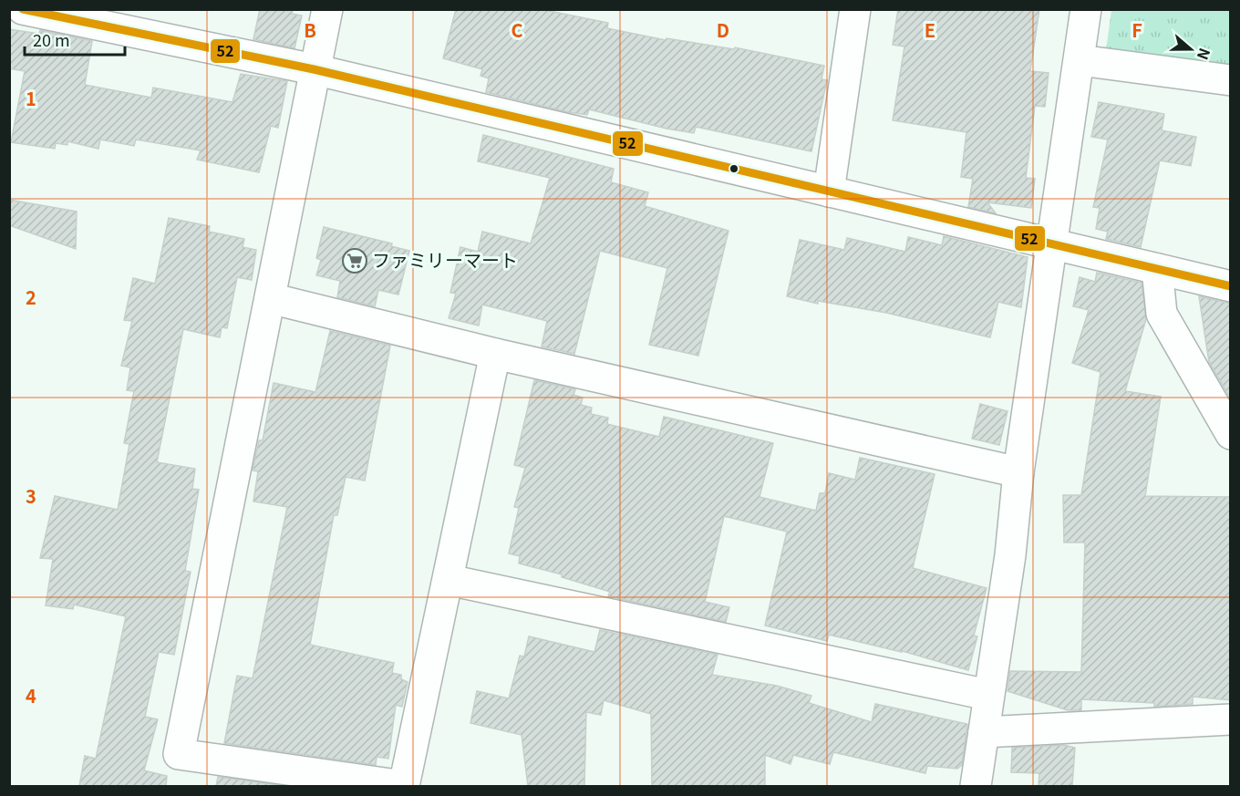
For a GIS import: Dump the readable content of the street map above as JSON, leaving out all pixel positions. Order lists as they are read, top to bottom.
{
  "places": {
    "supermarket": ["ファミリーマート"]
  },
  "lines": ["transit line 52"],
  "scale_bar": "20 m",
  "north": "right",
  "grid": {
    "columns": [
      "B",
      "C",
      "D",
      "E",
      "F"
    ],
    "rows": [
      "1",
      "2",
      "3",
      "4"
    ]
  }
}
